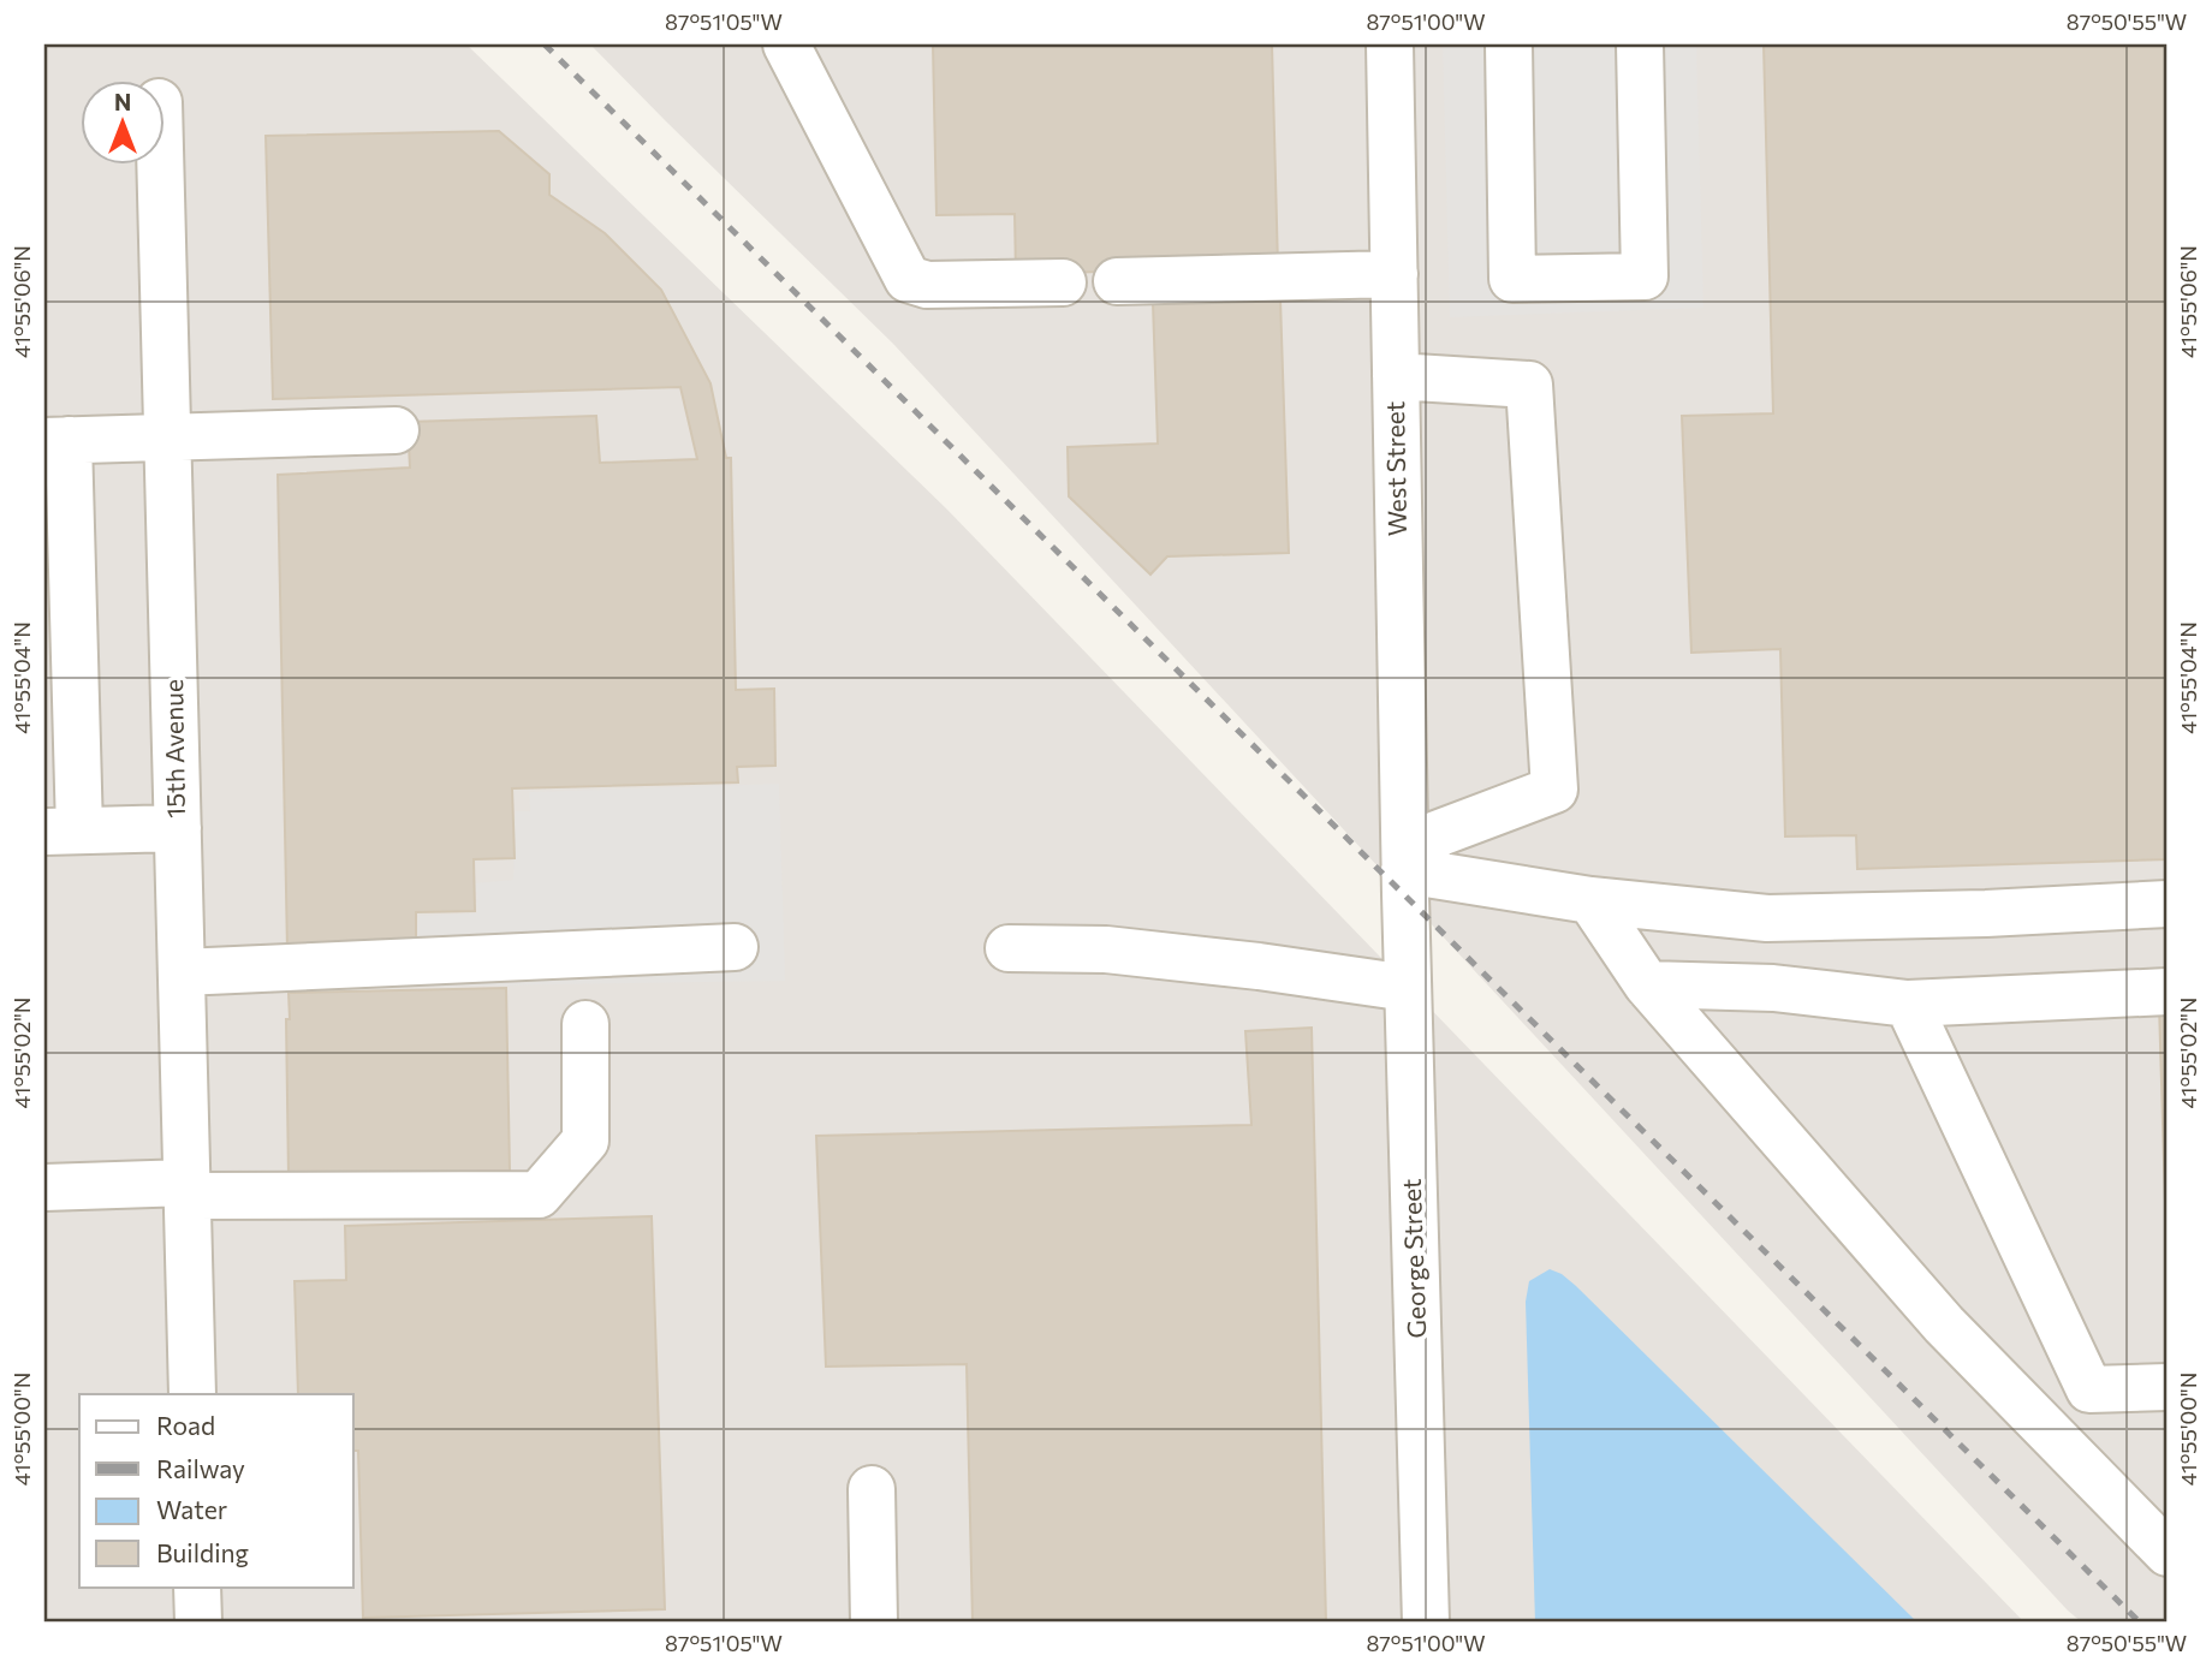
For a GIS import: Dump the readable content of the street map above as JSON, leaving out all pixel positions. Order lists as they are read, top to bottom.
{
  "streets": {
    "street": ["West Street", "15th Avenue", "George Street"]
  },
  "crossings": [
    ["West Street", "George Street"]
  ],
  "legend": [
    "Road",
    "Railway",
    "Water",
    "Building"
  ],
  "north": "top",
  "coordinates": [
    "87°51'05\"W",
    "87°51'00\"W",
    "87°50'55\"W",
    "41°55'06\"N",
    "41°55'04\"N",
    "41°55'02\"N",
    "41°55'00\"N"
  ]
}
